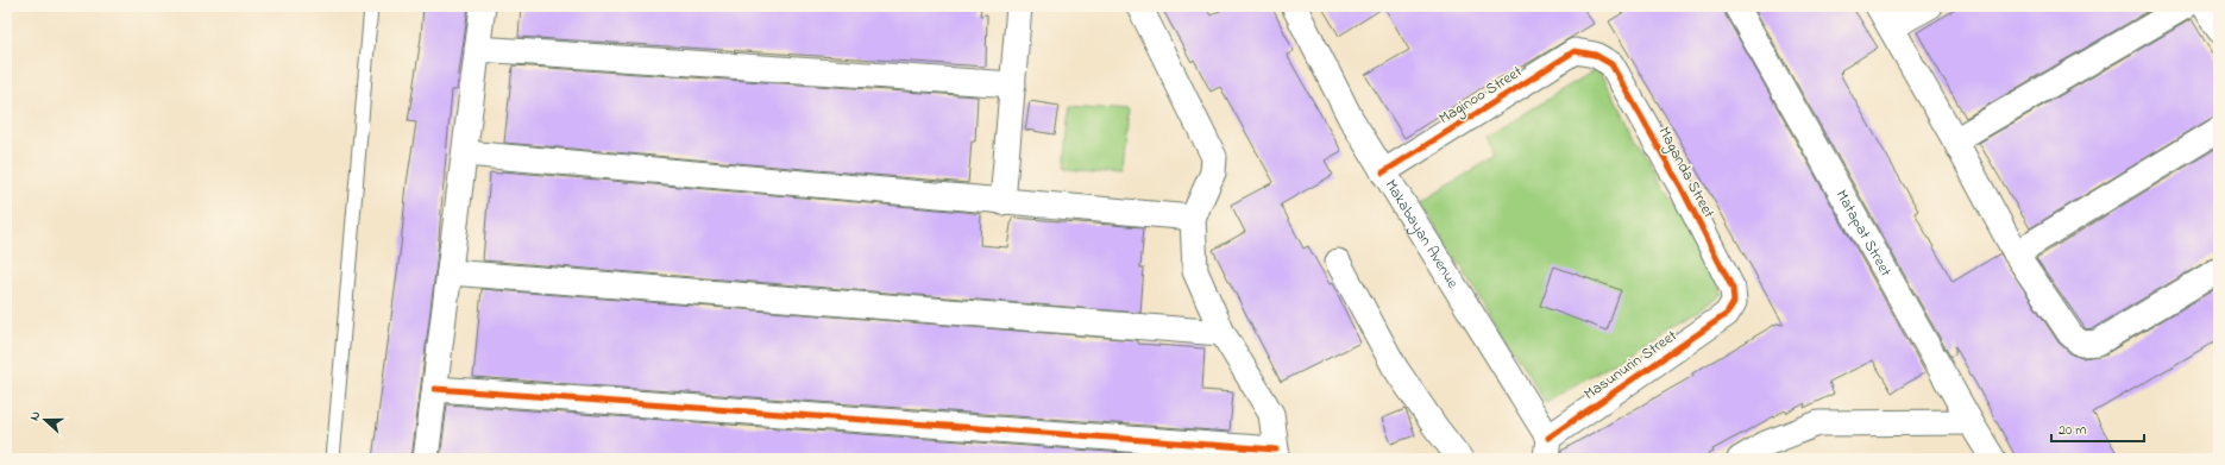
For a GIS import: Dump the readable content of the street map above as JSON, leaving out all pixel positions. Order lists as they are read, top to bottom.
{
  "streets": {
    "street": [
      "Maginoo Street",
      "Maganda Street",
      "Matapat Street",
      "Makabayan Avenue",
      "Masunurin Street"
    ]
  },
  "crossings": [
    ["Maginoo Street", "Maganda Street"],
    ["Maginoo Street", "Makabayan Avenue"],
    ["Maganda Street", "Masunurin Street"],
    ["Makabayan Avenue", "Masunurin Street"]
  ],
  "scale_bar": "20 m",
  "north": "left"
}
